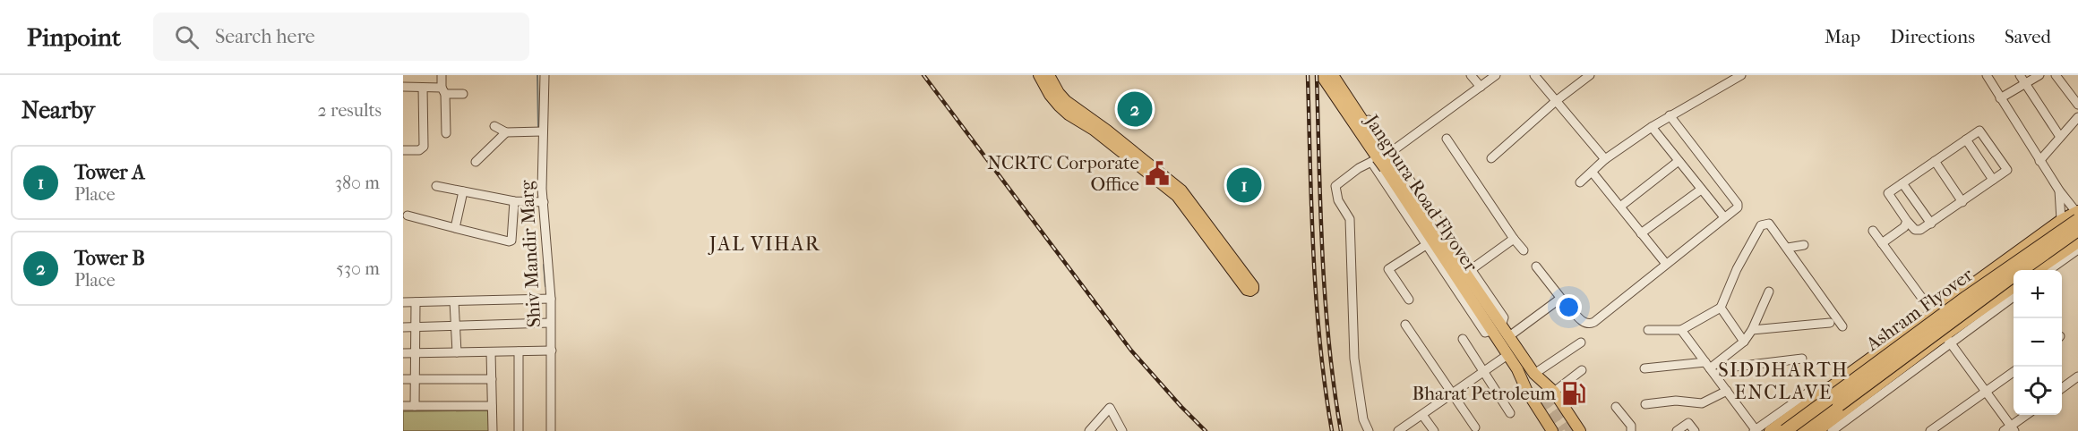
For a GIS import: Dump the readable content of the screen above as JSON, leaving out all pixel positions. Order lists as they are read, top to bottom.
{
  "streets": {
    "highway": ["Ashram Flyover"],
    "main road": ["Jangpura Road Flyover"],
    "street": ["Shiv Mandir Marg"]
  },
  "districts": ["JAL VIHAR", "SIDDHARTH ENCLAVE"],
  "places": {
    "public building": ["NCRTC Corporate Office"],
    "fuel station": ["Bharat Petroleum"]
  },
  "page": {
    "header": "Pinpoint",
    "search": "Search here",
    "nav": ["Map", "Directions", "Saved"],
    "heading": ["Nearby", "2 results"],
    "pins": ["2", "1"],
    "list": [
      {
        "mark": "1",
        "name": "Tower A",
        "note": "Place",
        "value": "380 m"
      },
      {
        "mark": "2",
        "name": "Tower B",
        "note": "Place",
        "value": "530 m"
      }
    ],
    "map_buttons": ["+", "−"]
  }
}
